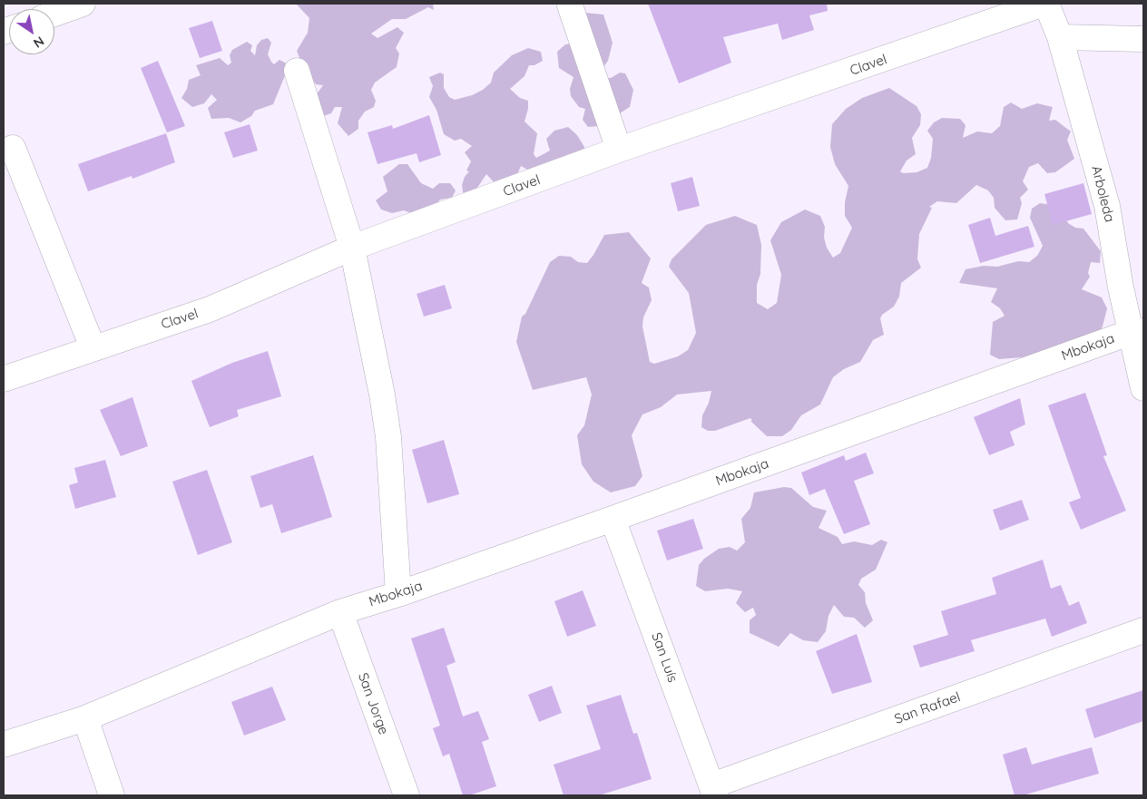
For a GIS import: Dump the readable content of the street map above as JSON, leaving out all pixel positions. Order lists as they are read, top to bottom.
{
  "streets": {
    "street": [
      "Clavel",
      "Arboleda",
      "Mbokaja",
      "San Luís",
      "San Jorge",
      "San Rafael"
    ]
  },
  "crossings": [
    ["Clavel", "Arboleda"],
    ["Arboleda", "Mbokaja"],
    ["Mbokaja", "San Luís"],
    ["Mbokaja", "San Jorge"],
    ["San Luís", "San Rafael"]
  ],
  "north": "bottom right"
}
